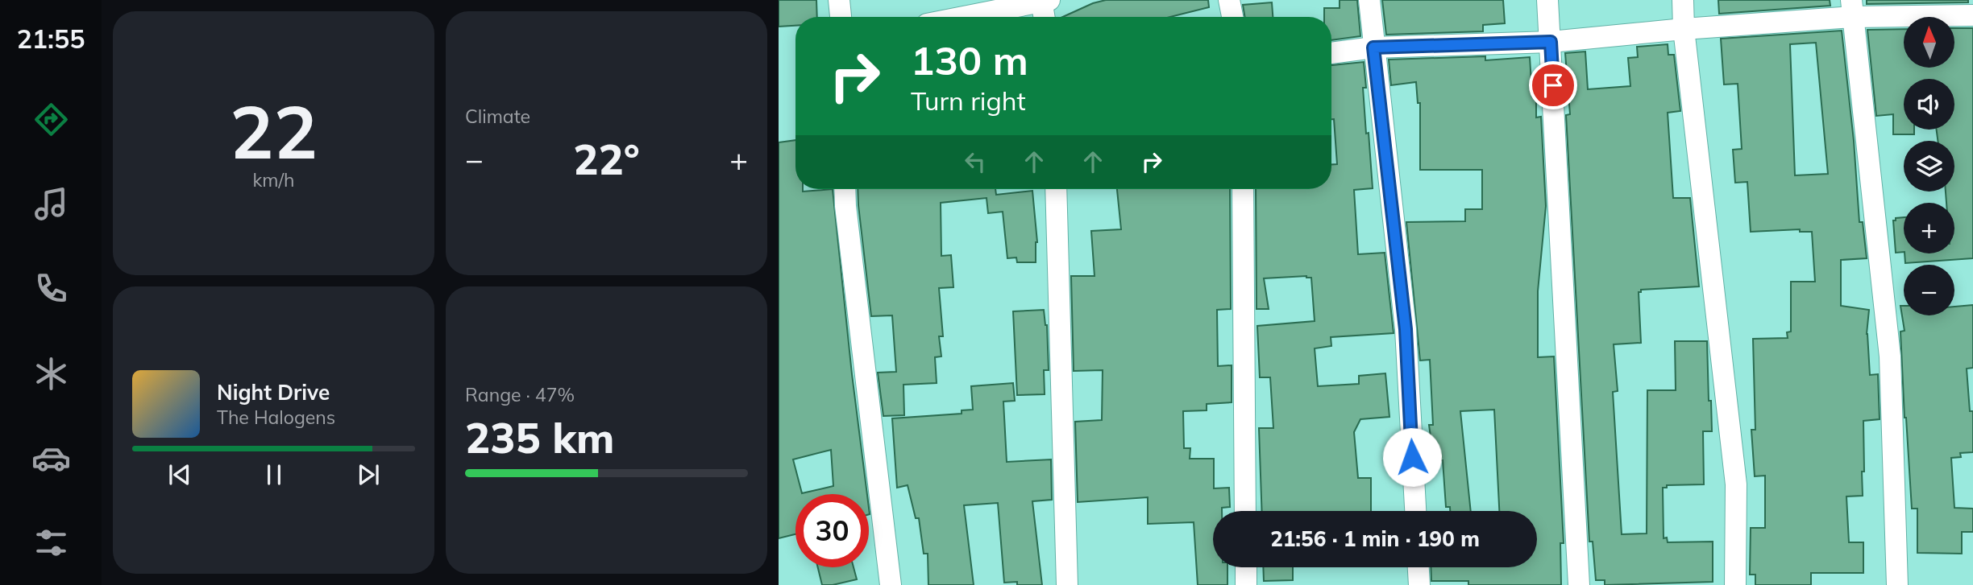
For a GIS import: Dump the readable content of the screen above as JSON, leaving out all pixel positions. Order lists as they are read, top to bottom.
{
  "north": "top",
  "page": {
    "tabs": "21:55",
    "tile": [
      ["22", "km/h"],
      "Climate",
      ["Range · 47%", "235 km"]
    ],
    "map_buttons": ["+", "−"],
    "turn": ["130 m", "Turn right"],
    "heat": ["−", "22°", "+"],
    "song": ["Night Drive", "The Halogens"],
    "limit": "30",
    "trip": "21:56 · 1 min · 190 m"
  }
}
